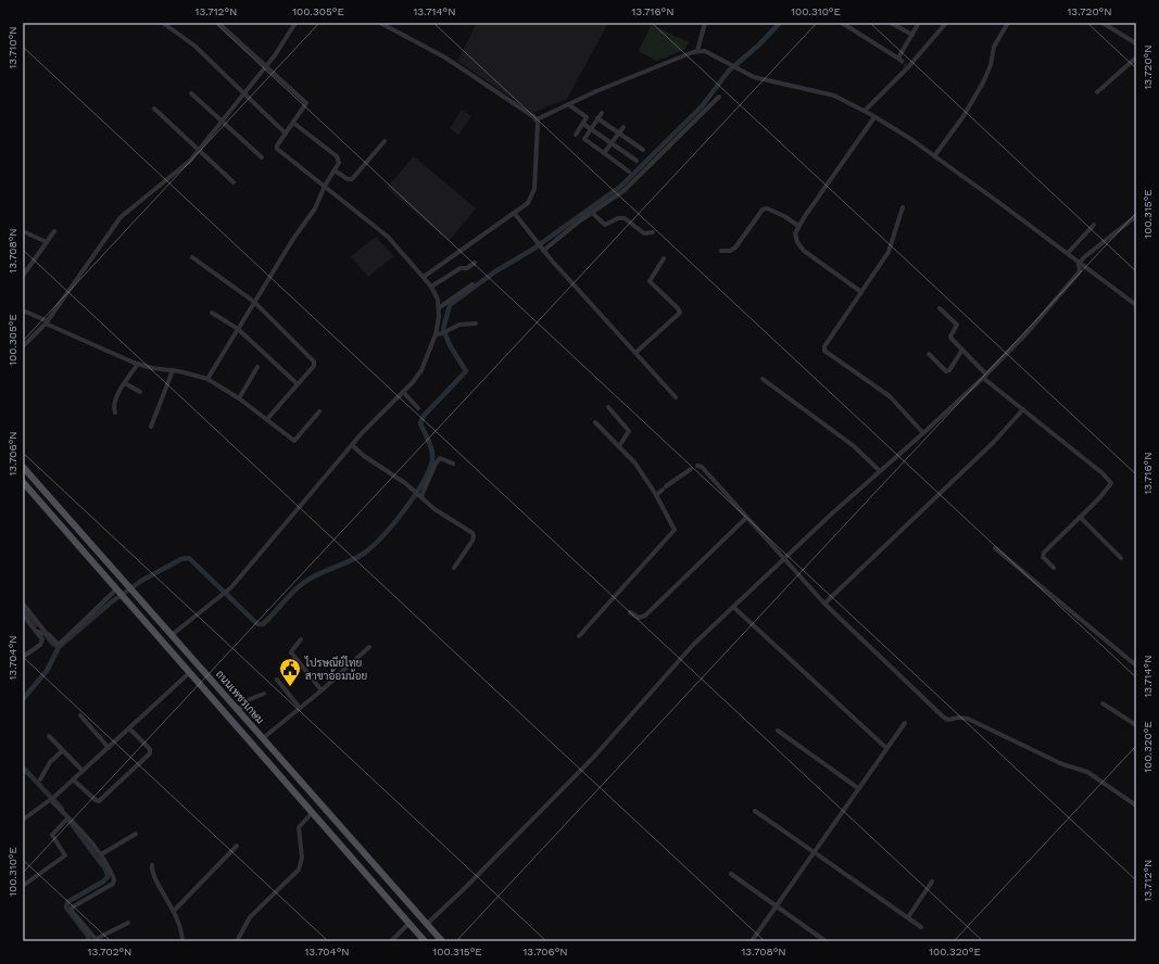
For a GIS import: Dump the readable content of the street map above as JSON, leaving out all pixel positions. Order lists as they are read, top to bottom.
{
  "streets": {
    "main road": ["ถนนเพชรเกษม"]
  },
  "places": {
    "public building": ["ไปรษณีย์ไทย สาขาอ้อมน้อย"]
  },
  "coordinates": [
    "13.712°N",
    "100.305°E",
    "13.714°N",
    "13.716°N",
    "100.310°E",
    "13.720°N",
    "13.710°N",
    "100.315°E",
    "13.708°N",
    "13.706°N",
    "13.704°N",
    "100.320°E",
    "13.702°N"
  ]
}
